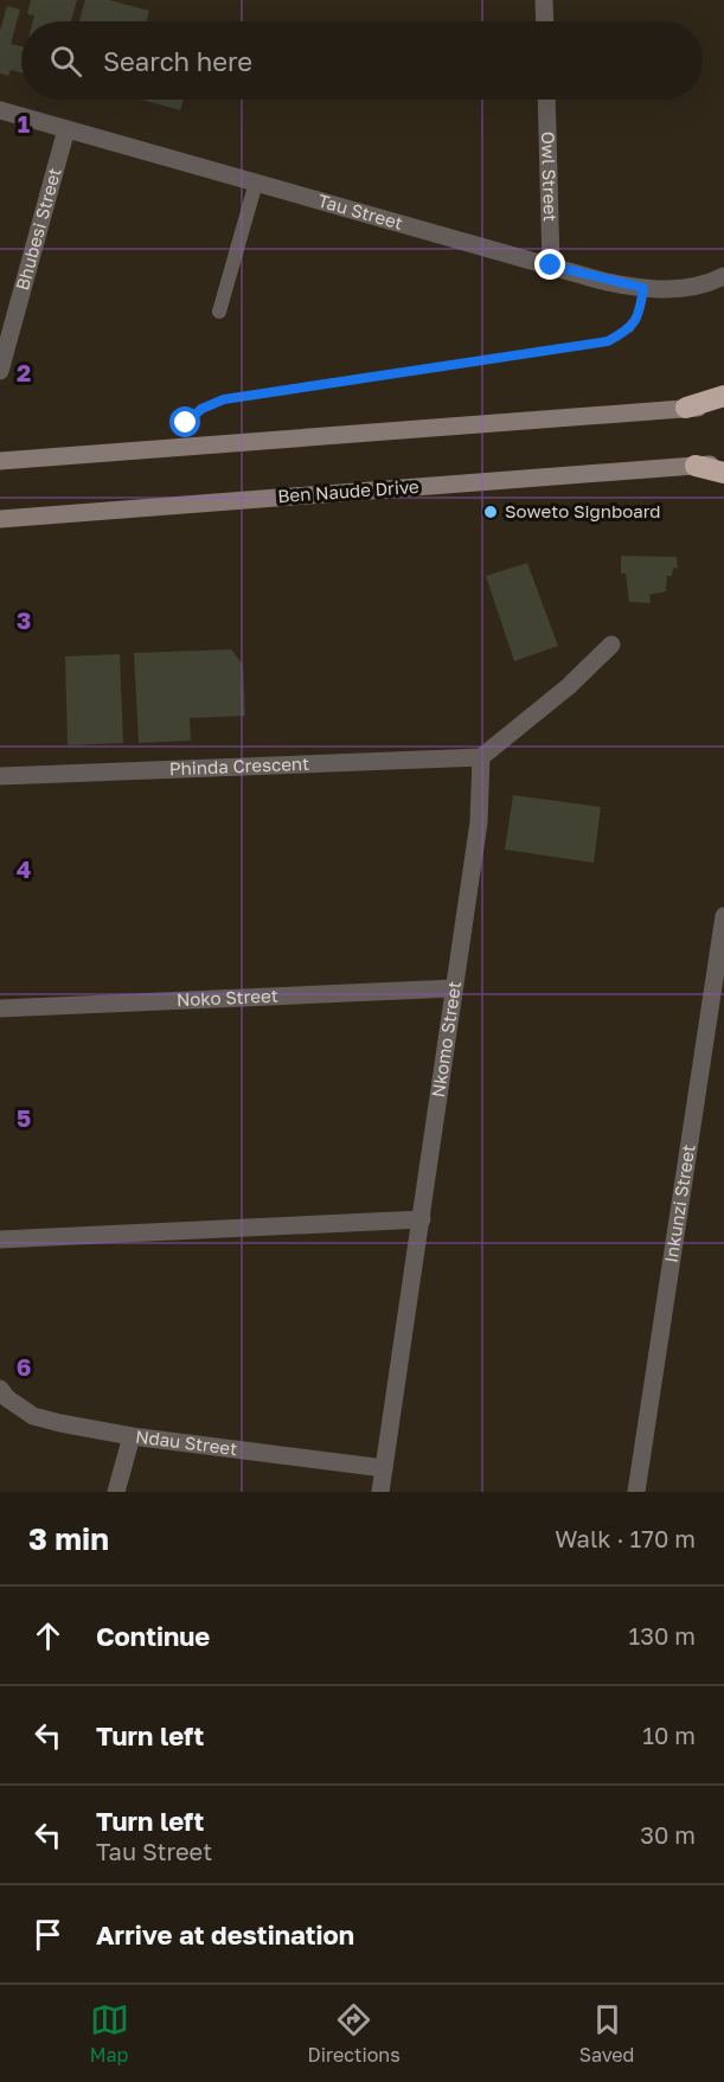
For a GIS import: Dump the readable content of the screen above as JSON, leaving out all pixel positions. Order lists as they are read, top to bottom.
{
  "streets": {
    "main road": ["Ben Naude Drive"],
    "street": [
      "Owl Street",
      "Tau Street",
      "Bhubesi Street",
      "Phinda Crescent",
      "Noko Street",
      "Nkomo Street",
      "Inkunzi Street",
      "Ndau Street"
    ]
  },
  "crossings": [
    ["Owl Street", "Tau Street"],
    ["Tau Street", "Bhubesi Street"],
    ["Phinda Crescent", "Nkomo Street"],
    ["Noko Street", "Nkomo Street"],
    ["Nkomo Street", "Ndau Street"]
  ],
  "places": ["Soweto Signboard"],
  "page": {
    "search": "Search here",
    "heading": ["3 min", "Walk · 170 m"],
    "list": [
      ["Continue", "130 m"],
      ["Turn left", "10 m"],
      ["Turn left", "Tau Street", "30 m"],
      "Arrive at destination"
    ],
    "nav": ["Map", "Directions", "Saved"]
  },
  "grid": {
    "rows": [
      "1",
      "2",
      "3",
      "4",
      "5",
      "6"
    ]
  }
}
